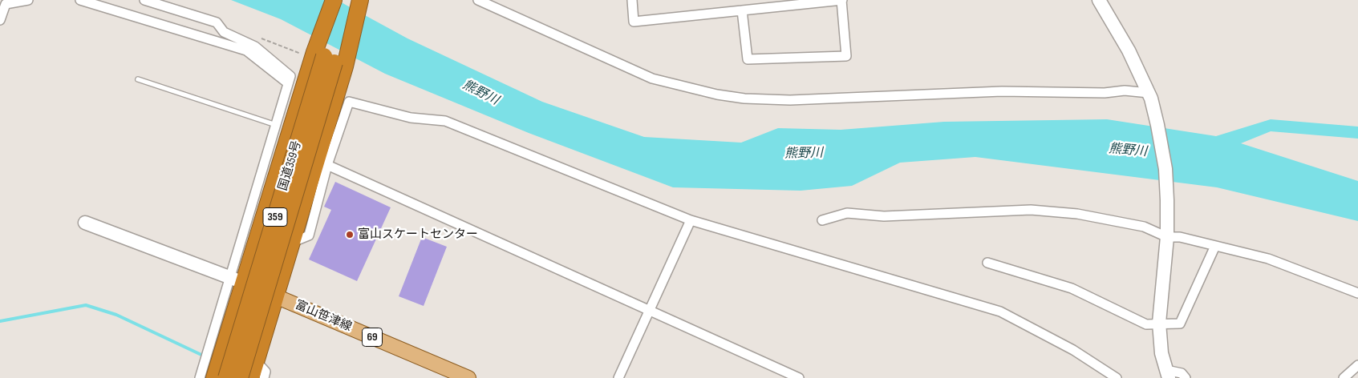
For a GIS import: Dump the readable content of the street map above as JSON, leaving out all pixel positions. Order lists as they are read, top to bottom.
{
  "streets": {
    "highway": ["国道359号", "359"],
    "main road": ["富山笹津線", "69"]
  },
  "water": ["熊野川"],
  "places": ["富山スケートセンター"]
}
